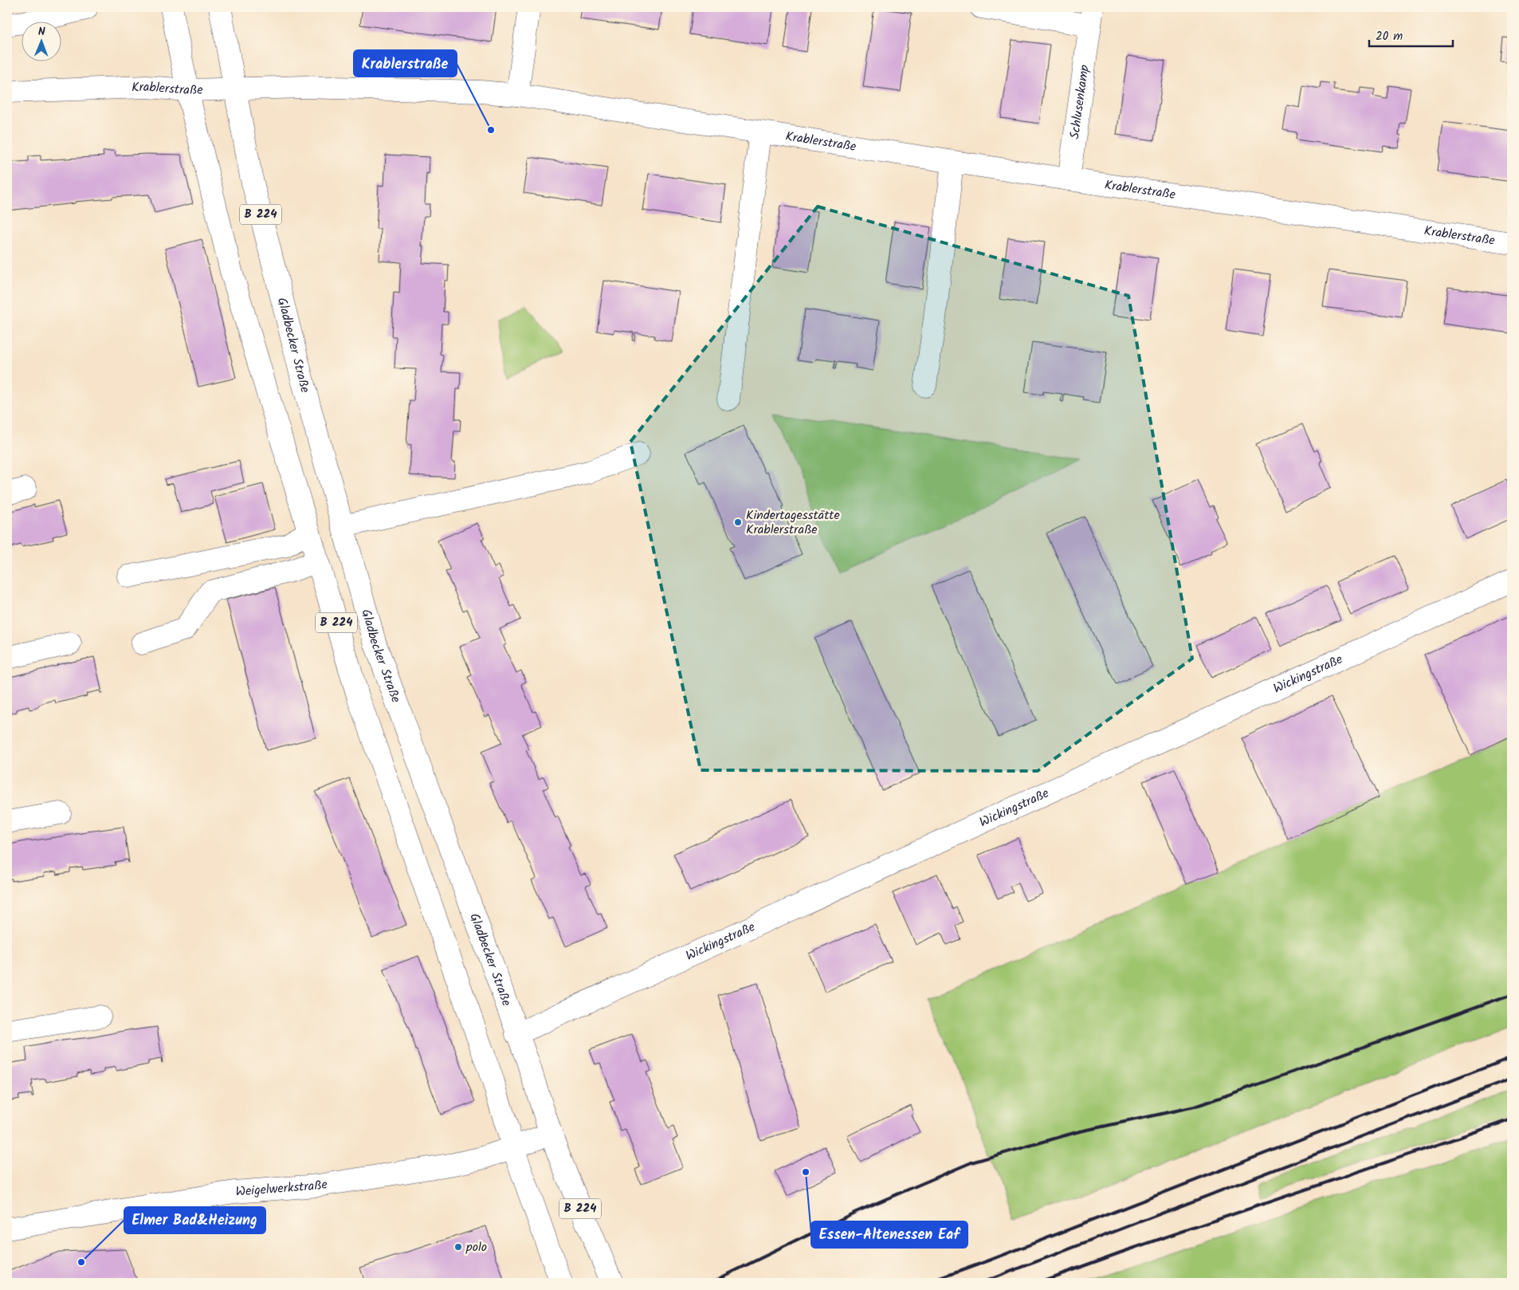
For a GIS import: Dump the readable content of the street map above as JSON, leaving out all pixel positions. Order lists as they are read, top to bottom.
{
  "streets": {
    "street": [
      "Krablerstraße",
      "Schlusenkamp",
      "B 224",
      "Gladbecker Straße",
      "Wickingstraße",
      "Weigelwerkstraße"
    ]
  },
  "crossings": [
    ["Krablerstraße", "Schlusenkamp"],
    ["Krablerstraße", "B 224"],
    ["Krablerstraße", "Gladbecker Straße"],
    ["B 224", "Weigelwerkstraße"],
    ["Gladbecker Straße", "Wickingstraße"],
    ["Gladbecker Straße", "Weigelwerkstraße"]
  ],
  "places": [
    "Krablerstraße",
    "Kindertagesstätte Krablerstraße",
    "Essen-Altenessen Eaf",
    "polo",
    "Elmer Bad&Heizung"
  ],
  "scale_bar": "20 m",
  "north": "top"
}
